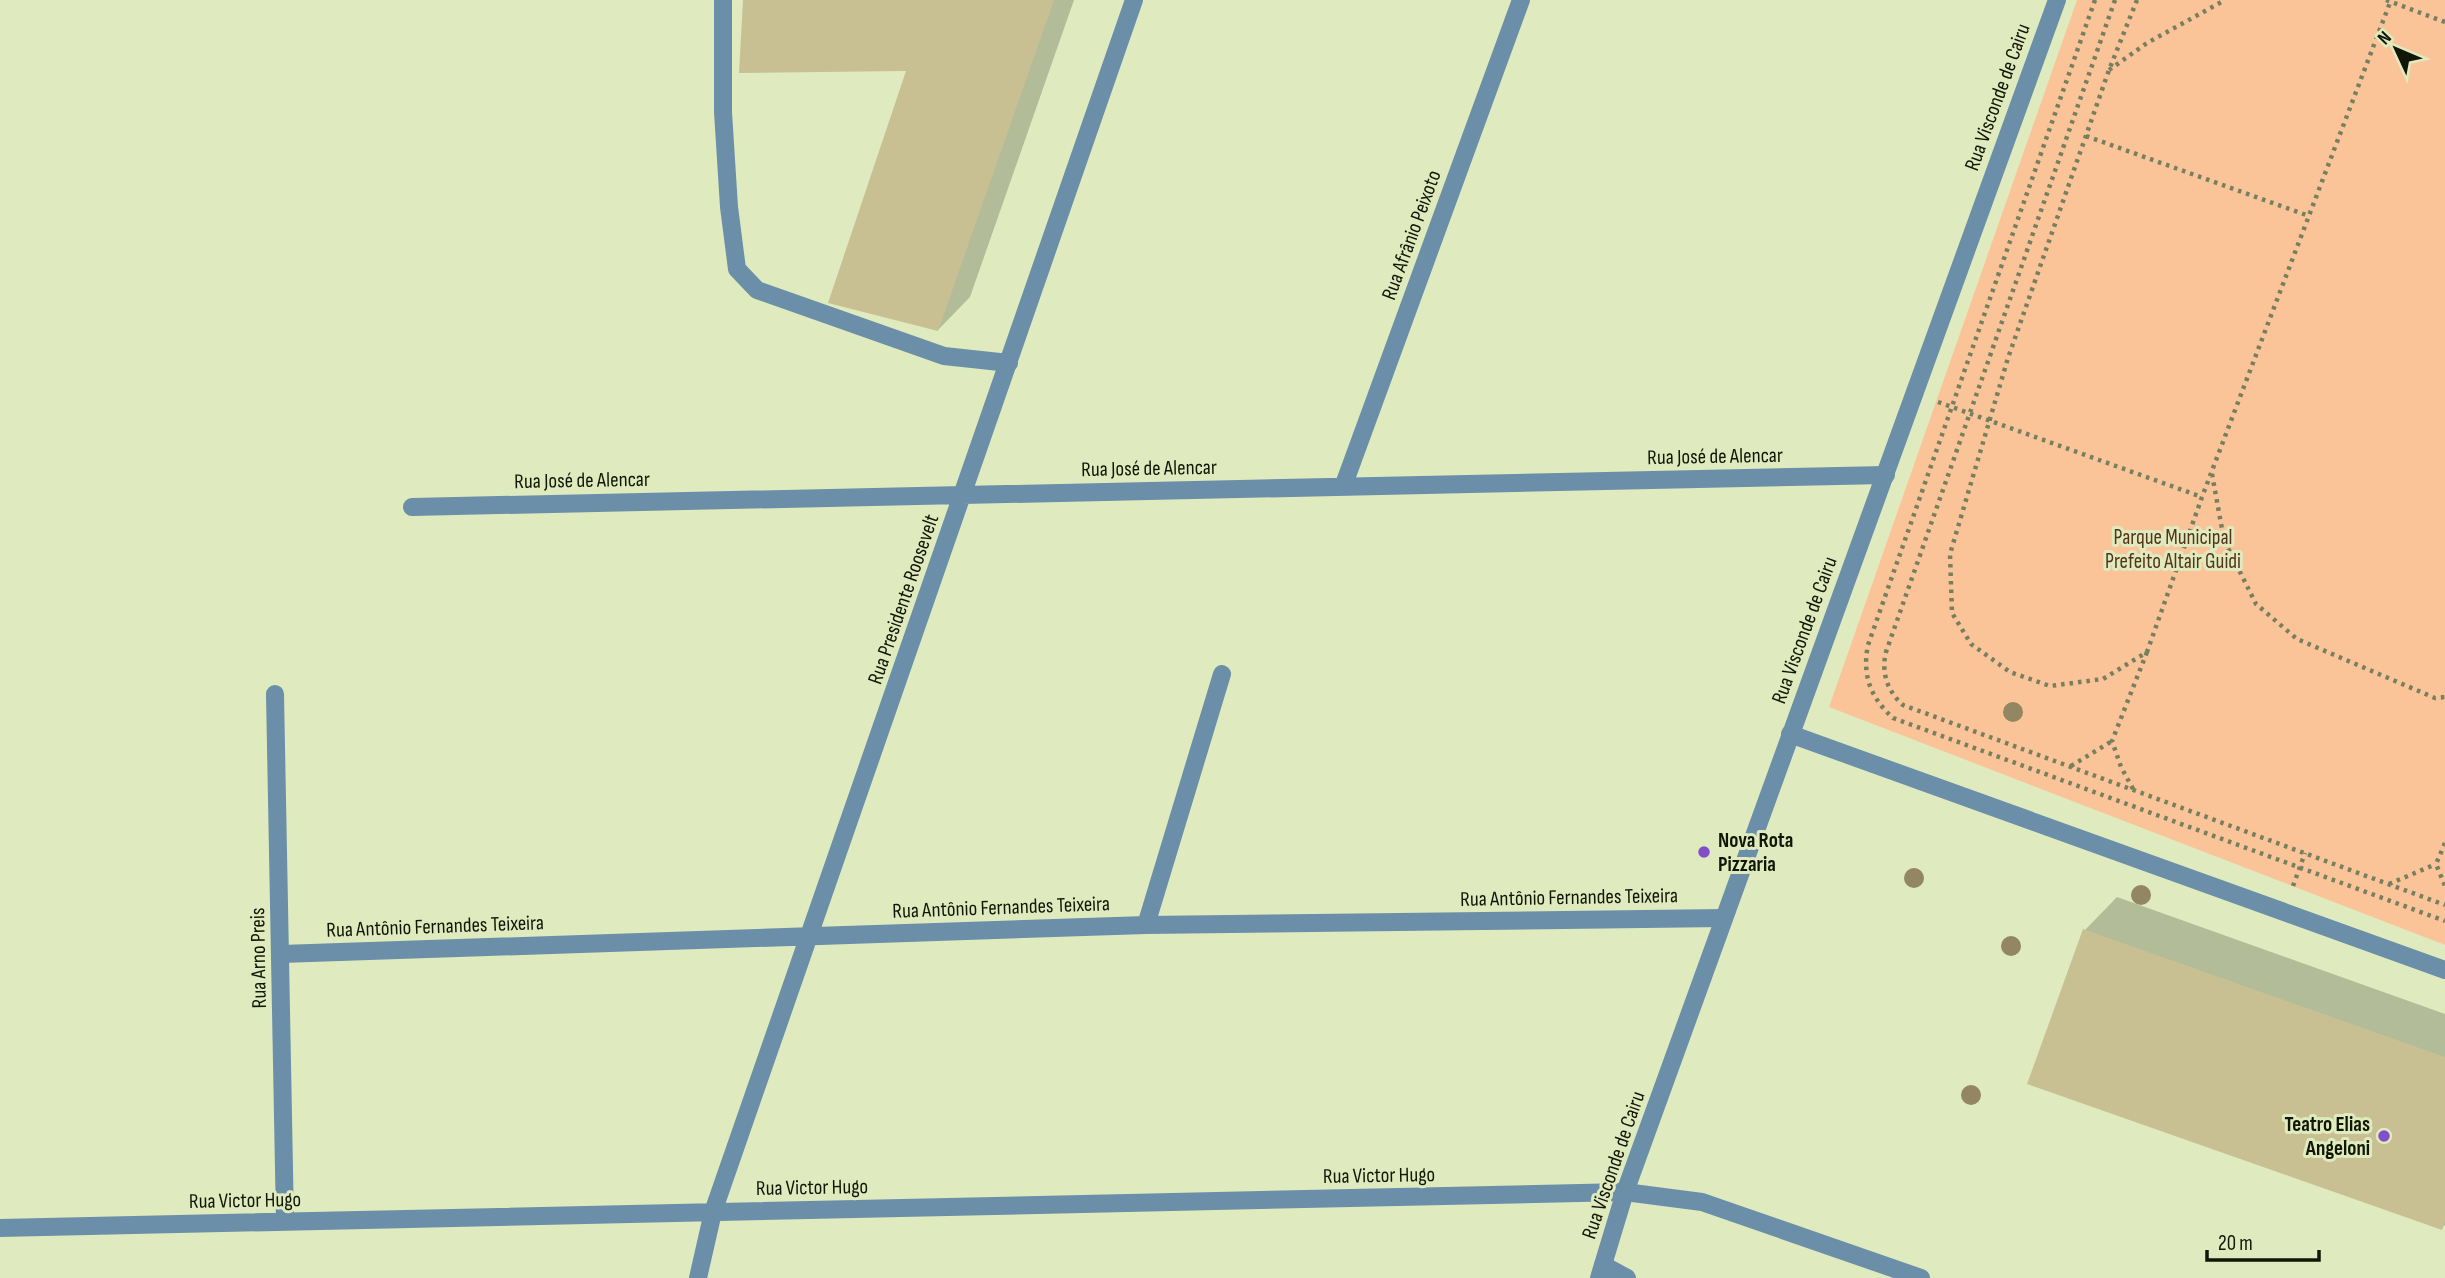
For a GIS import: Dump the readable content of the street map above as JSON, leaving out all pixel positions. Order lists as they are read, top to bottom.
{
  "streets": {
    "street": [
      "Rua Visconde de Cairu",
      "Rua Afrânio Peixoto",
      "Rua José de Alencar",
      "Rua Presidente Roosevelt",
      "Rua Antônio Fernandes Teixeira",
      "Rua Arno Preis",
      "Rua Victor Hugo"
    ]
  },
  "crossings": [
    ["Rua Visconde de Cairu", "Rua José de Alencar"],
    ["Rua Visconde de Cairu", "Rua Antônio Fernandes Teixeira"],
    ["Rua Visconde de Cairu", "Rua Victor Hugo"],
    ["Rua Afrânio Peixoto", "Rua José de Alencar"],
    ["Rua José de Alencar", "Rua Presidente Roosevelt"],
    ["Rua Presidente Roosevelt", "Rua Antônio Fernandes Teixeira"],
    ["Rua Presidente Roosevelt", "Rua Victor Hugo"],
    ["Rua Antônio Fernandes Teixeira", "Rua Arno Preis"],
    ["Rua Arno Preis", "Rua Victor Hugo"]
  ],
  "parks": ["Parque Municipal Prefeito Altair Guidi"],
  "places": ["Nova Rota Pizzaria", "Teatro Elias Angeloni"],
  "scale_bar": "20 m",
  "north": "top left"
}
